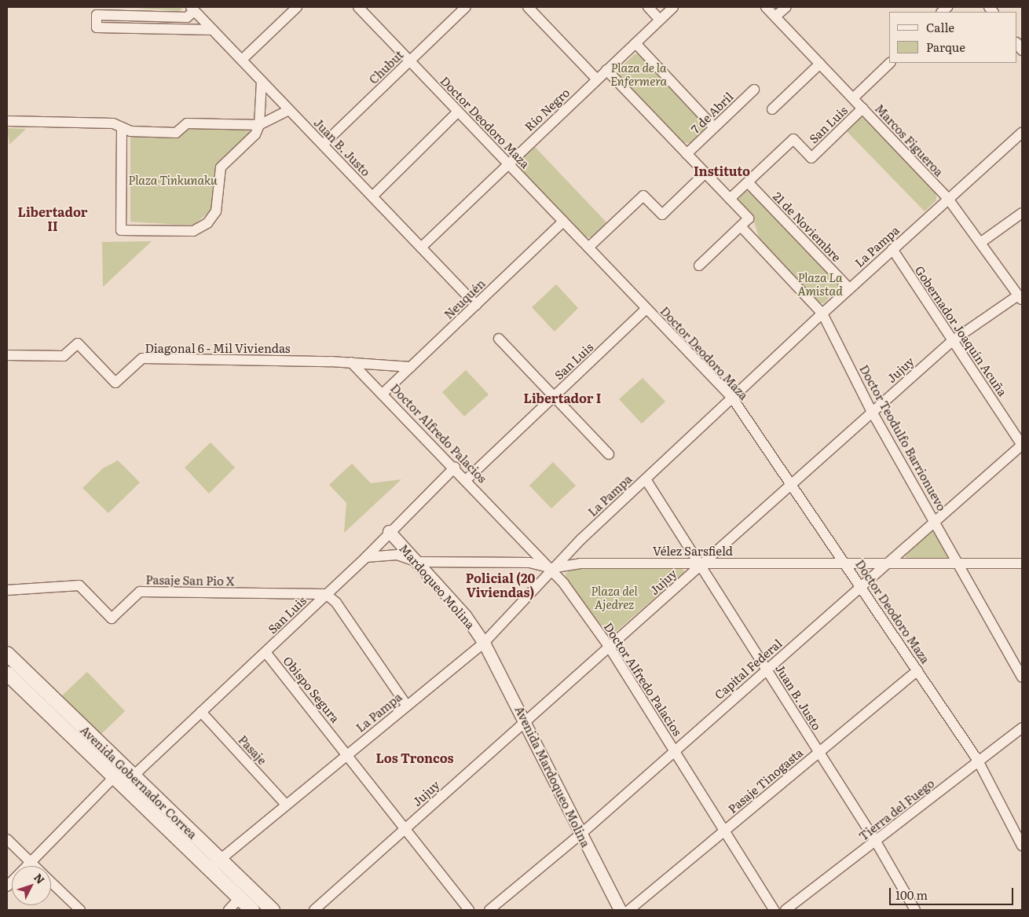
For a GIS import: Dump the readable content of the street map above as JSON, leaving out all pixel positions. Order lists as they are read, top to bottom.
{
  "streets": {
    "main road": ["Avenida Gobernador Correa"],
    "street": [
      "Chubut",
      "Río Negro",
      "7 de Abril",
      "Doctor Deodoro Maza",
      "San Luis",
      "Marcos Figueroa",
      "Juan B. Justo",
      "21 de Noviembre",
      "La Pampa",
      "Neuquén",
      "Gobernador Joaquín Acuña",
      "Diagonal 6 - Mil Viviendas",
      "Jujuy",
      "Doctor Alfredo Palacios",
      "Doctor Teodulfo Barrionuevo",
      "Vélez Sarsfield",
      "Pasaje San Pio X",
      "Mardoqueo Molina",
      "Capital Federal",
      "Obispo Segura",
      "Pasaje",
      "Avenida Mardoqueo Molina",
      "Pasaje Tinogasta",
      "Tierra del Fuego"
    ]
  },
  "crossings": [
    ["Chubut", "Doctor Deodoro Maza"],
    ["Chubut", "Juan B. Justo"],
    ["Río Negro", "Doctor Deodoro Maza"],
    ["Río Negro", "Juan B. Justo"],
    ["Doctor Deodoro Maza", "San Luis"],
    ["Doctor Deodoro Maza", "La Pampa"],
    ["Doctor Deodoro Maza", "Neuquén"],
    ["Doctor Deodoro Maza", "Jujuy"],
    ["Doctor Deodoro Maza", "Vélez Sarsfield"],
    ["Doctor Deodoro Maza", "Capital Federal"],
    ["Doctor Deodoro Maza", "Pasaje Tinogasta"],
    ["Doctor Deodoro Maza", "Tierra del Fuego"],
    ["San Luis", "Marcos Figueroa"],
    ["San Luis", "21 de Noviembre"],
    ["San Luis", "Doctor Alfredo Palacios"],
    ["San Luis", "Vélez Sarsfield"],
    ["San Luis", "Pasaje San Pio X"],
    ["San Luis", "Mardoqueo Molina"],
    ["San Luis", "Obispo Segura"],
    ["San Luis", "Pasaje"],
    ["San Luis", "Avenida Gobernador Correa"],
    ["Marcos Figueroa", "La Pampa"],
    ["Marcos Figueroa", "Jujuy"],
    ["Juan B. Justo", "La Pampa"],
    ["Juan B. Justo", "Neuquén"],
    ["Juan B. Justo", "Jujuy"],
    ["Juan B. Justo", "Vélez Sarsfield"],
    ["Juan B. Justo", "Capital Federal"],
    ["Juan B. Justo", "Pasaje Tinogasta"],
    ["Juan B. Justo", "Tierra del Fuego"],
    ["21 de Noviembre", "La Pampa"],
    ["La Pampa", "Gobernador Joaquín Acuña"],
    ["La Pampa", "Doctor Alfredo Palacios"],
    ["La Pampa", "Doctor Teodulfo Barrionuevo"],
    ["La Pampa", "Vélez Sarsfield"],
    ["La Pampa", "Mardoqueo Molina"],
    ["La Pampa", "Obispo Segura"],
    ["La Pampa", "Pasaje"],
    ["La Pampa", "Avenida Mardoqueo Molina"],
    ["La Pampa", "Avenida Gobernador Correa"],
    ["Neuquén", "Diagonal 6 - Mil Viviendas"],
    ["Neuquén", "Doctor Alfredo Palacios"],
    ["Gobernador Joaquín Acuña", "Jujuy"],
    ["Gobernador Joaquín Acuña", "Capital Federal"],
    ["Diagonal 6 - Mil Viviendas", "Doctor Alfredo Palacios"],
    ["Jujuy", "Doctor Alfredo Palacios"],
    ["Jujuy", "Doctor Teodulfo Barrionuevo"],
    ["Jujuy", "Vélez Sarsfield"],
    ["Jujuy", "Obispo Segura"],
    ["Jujuy", "Avenida Mardoqueo Molina"],
    ["Doctor Alfredo Palacios", "Vélez Sarsfield"],
    ["Doctor Alfredo Palacios", "Capital Federal"],
    ["Doctor Alfredo Palacios", "Pasaje Tinogasta"],
    ["Doctor Teodulfo Barrionuevo", "Vélez Sarsfield"],
    ["Doctor Teodulfo Barrionuevo", "Capital Federal"],
    ["Vélez Sarsfield", "Mardoqueo Molina"],
    ["Vélez Sarsfield", "Capital Federal"],
    ["Mardoqueo Molina", "Avenida Mardoqueo Molina"],
    ["Capital Federal", "Avenida Mardoqueo Molina"]
  ],
  "districts": [
    "Instituto",
    "Libertador II",
    "Libertador I",
    "Policial (20 Viviendas)",
    "Los Troncos"
  ],
  "parks": [
    "Plaza de la Enfermera",
    "Plaza Tinkunaku",
    "Plaza La Amistad",
    "Plaza del Ajedrez"
  ],
  "legend": ["Calle", "Parque"],
  "scale_bar": "100 m",
  "north": "top right"
}
